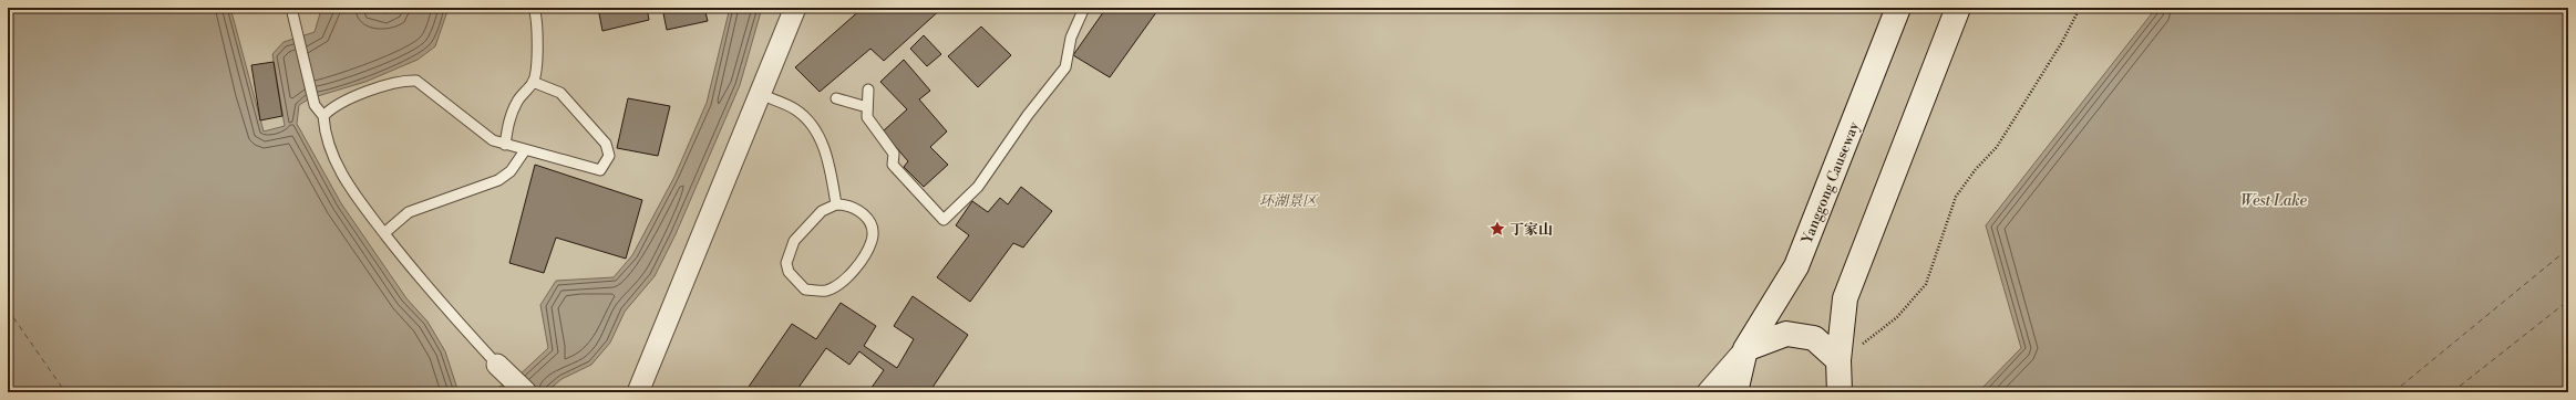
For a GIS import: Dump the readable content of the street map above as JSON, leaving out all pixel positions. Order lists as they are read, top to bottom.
{
  "streets": {
    "main road": ["Yanggong Causeway"]
  },
  "water": ["West Lake"],
  "parks": ["环湖景区"],
  "places": {
    "place": ["丁家山"]
  }
}
